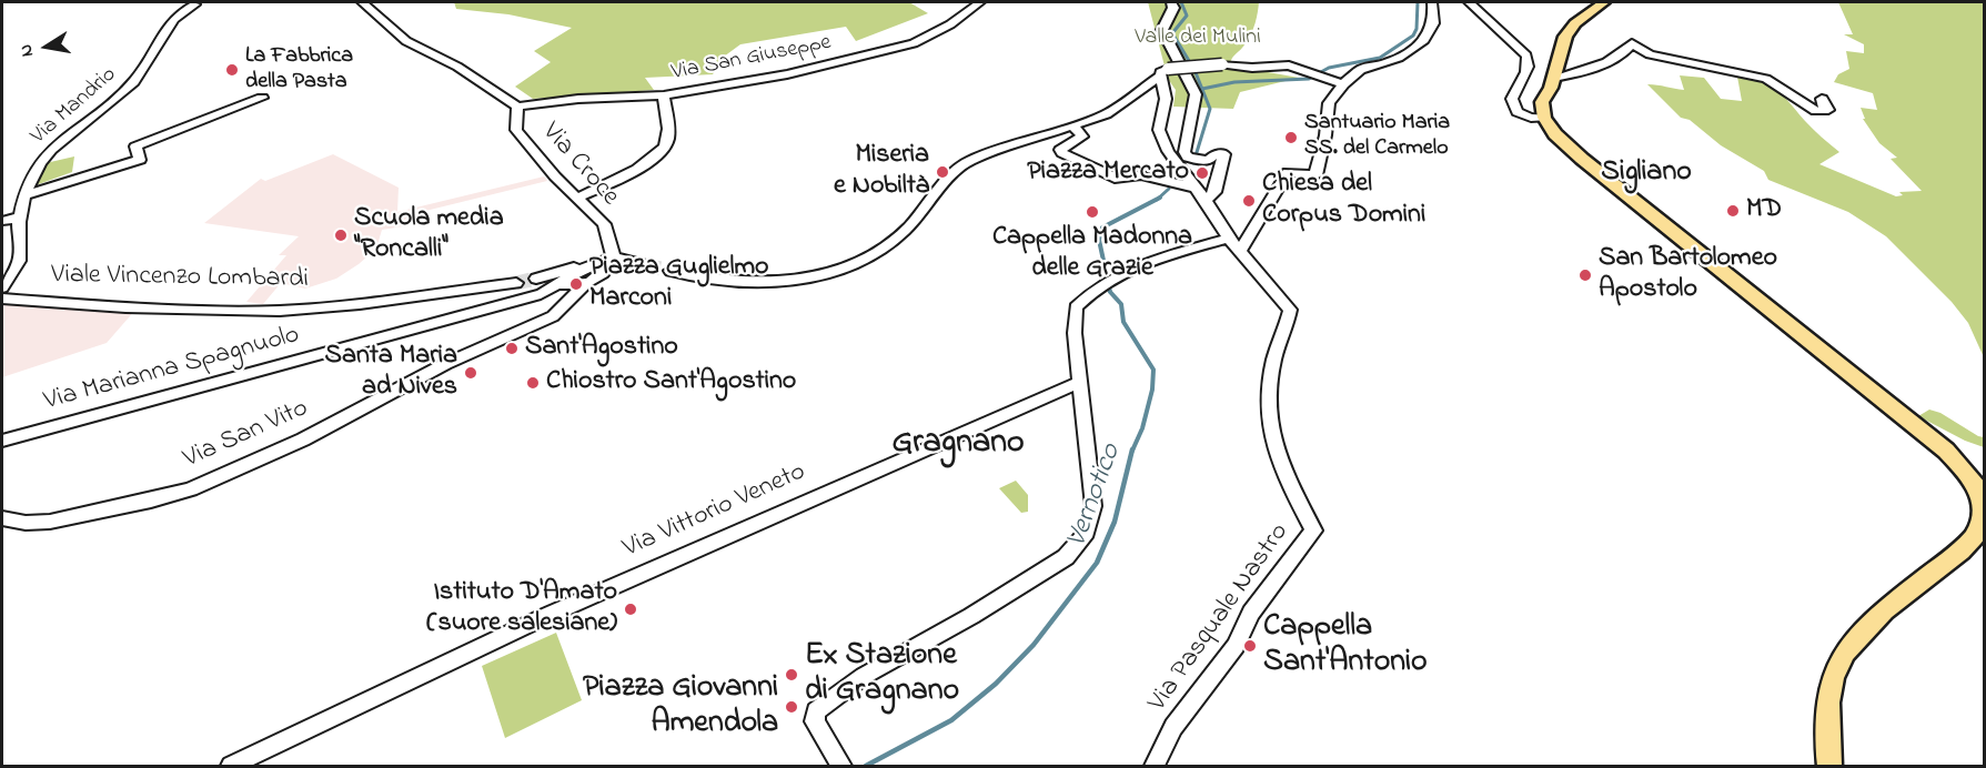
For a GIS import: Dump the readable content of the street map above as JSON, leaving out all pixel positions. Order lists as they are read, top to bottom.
{
  "streets": {
    "street": [
      "Via San Giuseppe",
      "Via Mandrio",
      "Via Croce",
      "Viale Vincenzo Lombardi",
      "Via Marianna Spagnuolo",
      "Via San Vito",
      "Via Vittorio Veneto",
      "Via Pasquale Nastro"
    ]
  },
  "crossings": [
    ["Via San Giuseppe", "Via Croce"],
    ["Via Croce", "Via San Vito"]
  ],
  "districts": ["Sigliano", "Gragnano"],
  "water": ["Vernotico"],
  "parks": ["Valle dei Mulini"],
  "places": [
    "La Fabbrica della Pasta",
    "Santuario Maria SS. del Carmelo",
    "Miseria e Nobiltà",
    "Piazza Mercato",
    "Chiesa del Corpus Domini",
    "MD",
    "Cappella Madonna delle Grazie",
    "Scuola media \"Roncalli\"",
    "San Bartolomeo Apostolo",
    "Piazza Guglielmo Marconi",
    "Sant'Agostino",
    "Santa Maria ad Nives",
    "Chiostro Sant'Agostino",
    "Istituto D'Amato (suore salesiane)",
    "Cappella Sant'Antonio",
    "Ex Stazione di Gragnano",
    "Piazza Giovanni Amendola"
  ],
  "north": "left"
}
